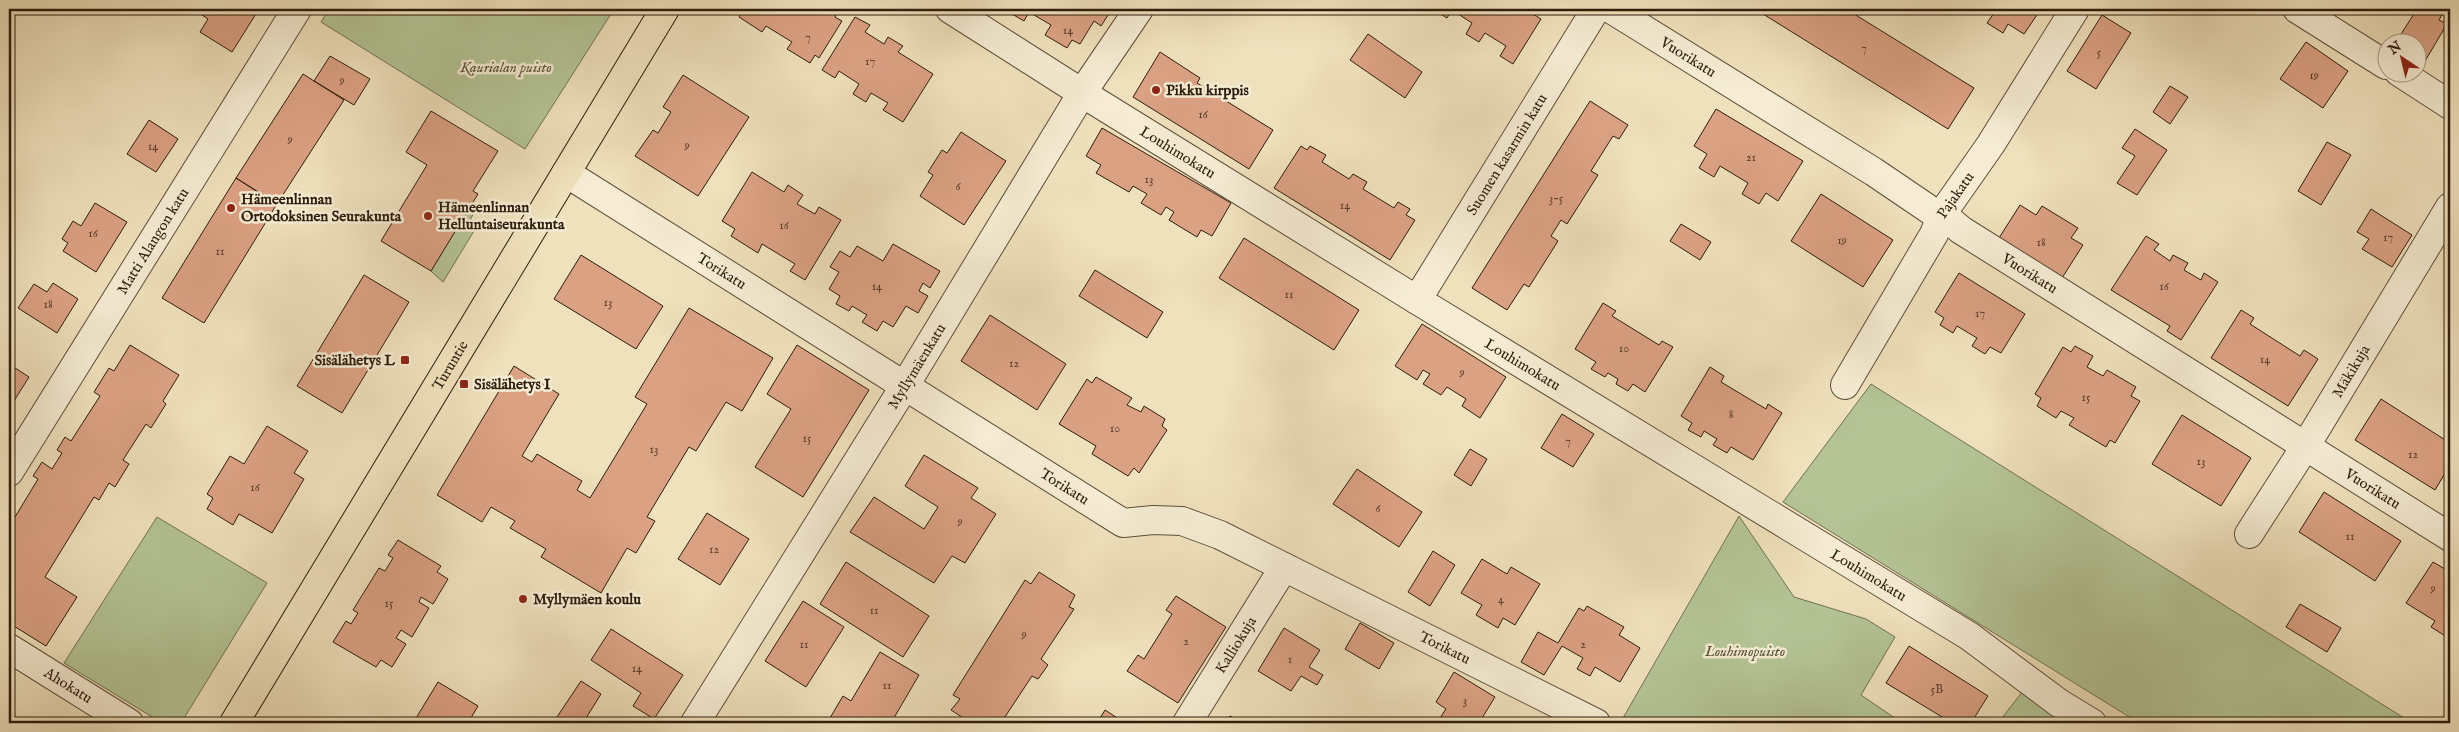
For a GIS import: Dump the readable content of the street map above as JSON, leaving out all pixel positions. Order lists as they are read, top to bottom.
{
  "streets": {
    "main road": ["Turuntie"],
    "street": [
      "Vuorikatu",
      "Louhimokatu",
      "Suomen kasarmin katu",
      "Pajakatu",
      "Matti Alangon katu",
      "Torikatu",
      "Myllymäenkatu",
      "Mäkikuja",
      "Kalliokuja",
      "Ahokatu"
    ]
  },
  "crossings": [
    ["Vuorikatu", "Pajakatu"],
    ["Vuorikatu", "Mäkikuja"],
    ["Louhimokatu", "Suomen kasarmin katu"],
    ["Louhimokatu", "Myllymäenkatu"],
    ["Torikatu", "Myllymäenkatu"],
    ["Torikatu", "Turuntie"],
    ["Torikatu", "Kalliokuja"]
  ],
  "parks": ["Kaurialan puisto", "Louhimopuisto"],
  "places": {
    "other": [
      "Pikku kirppis",
      "Hämeenlinnan Ortodoksinen Seurakunta",
      "Hämeenlinnan Helluntaiseurakunta",
      "Myllymäen koulu"
    ],
    "transit": ["Sisälähetys L", "Sisälähetys I"]
  },
  "house_numbers": [
    "14",
    "7",
    "7",
    "5",
    "17",
    "19",
    "9",
    "16",
    "9",
    "9",
    "14",
    "21",
    "13",
    "6",
    "3-5",
    "14",
    "16",
    "16",
    "17",
    "19",
    "18",
    "11",
    "14",
    "16",
    "11",
    "13",
    "18",
    "17",
    "10",
    "14",
    "12",
    "9",
    "15",
    "8",
    "10",
    "15",
    "7",
    "13",
    "12",
    "13",
    "16",
    "6",
    "9",
    "11",
    "12",
    "9",
    "4",
    "15",
    "11",
    "9",
    "2",
    "11",
    "2",
    "1",
    "14",
    "11",
    "5B",
    "3"
  ],
  "north": "top left"
}
